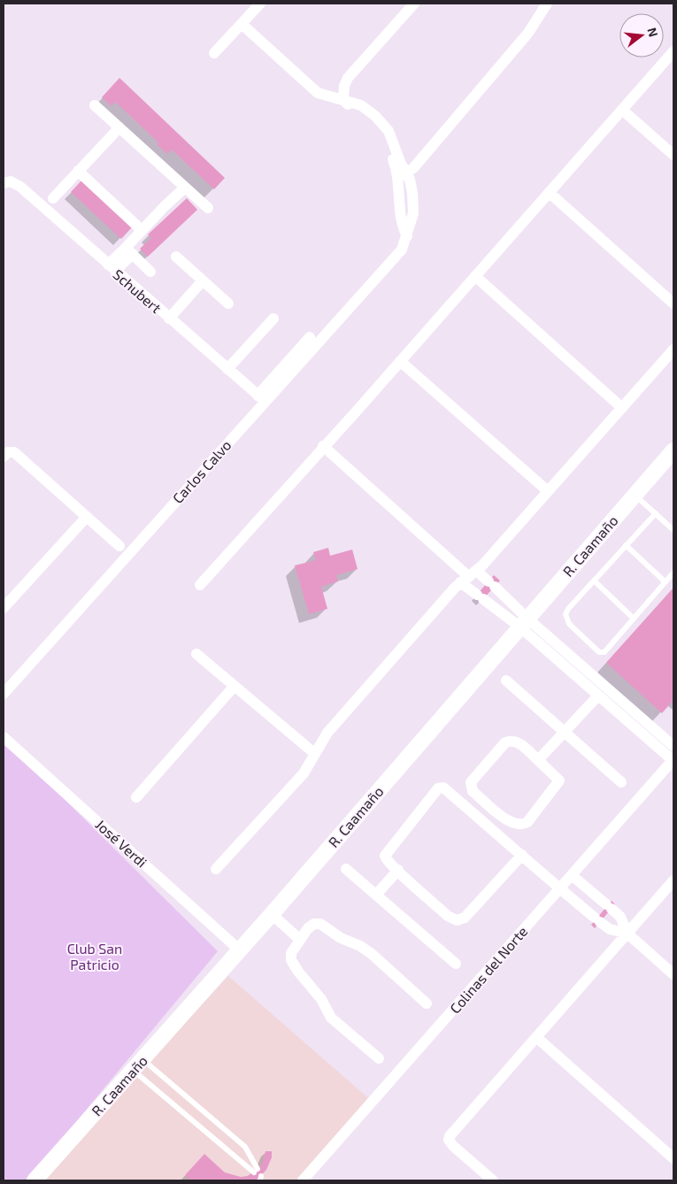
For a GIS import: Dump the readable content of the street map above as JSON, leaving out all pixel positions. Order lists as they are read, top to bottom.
{
  "streets": {
    "street": [
      "Schubert",
      "Carlos Calvo",
      "R. Caamaño",
      "José Verdi",
      "Colinas del Norte"
    ]
  },
  "crossings": [
    ["Schubert", "Carlos Calvo"],
    ["R. Caamaño", "José Verdi"]
  ],
  "parks": ["Club San Patricio"],
  "north": "right"
}
